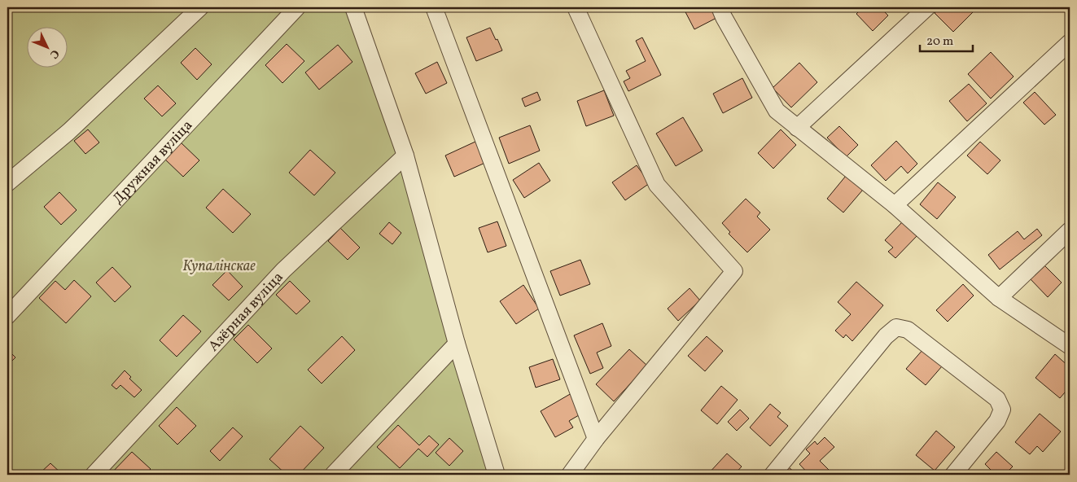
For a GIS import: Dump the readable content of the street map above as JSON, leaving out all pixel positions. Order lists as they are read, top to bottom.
{
  "streets": {
    "street": ["Дружная вуліца", "Азёрная вуліца"]
  },
  "parks": ["Купалінскае"],
  "scale_bar": "20 m",
  "north": "bottom right"
}
